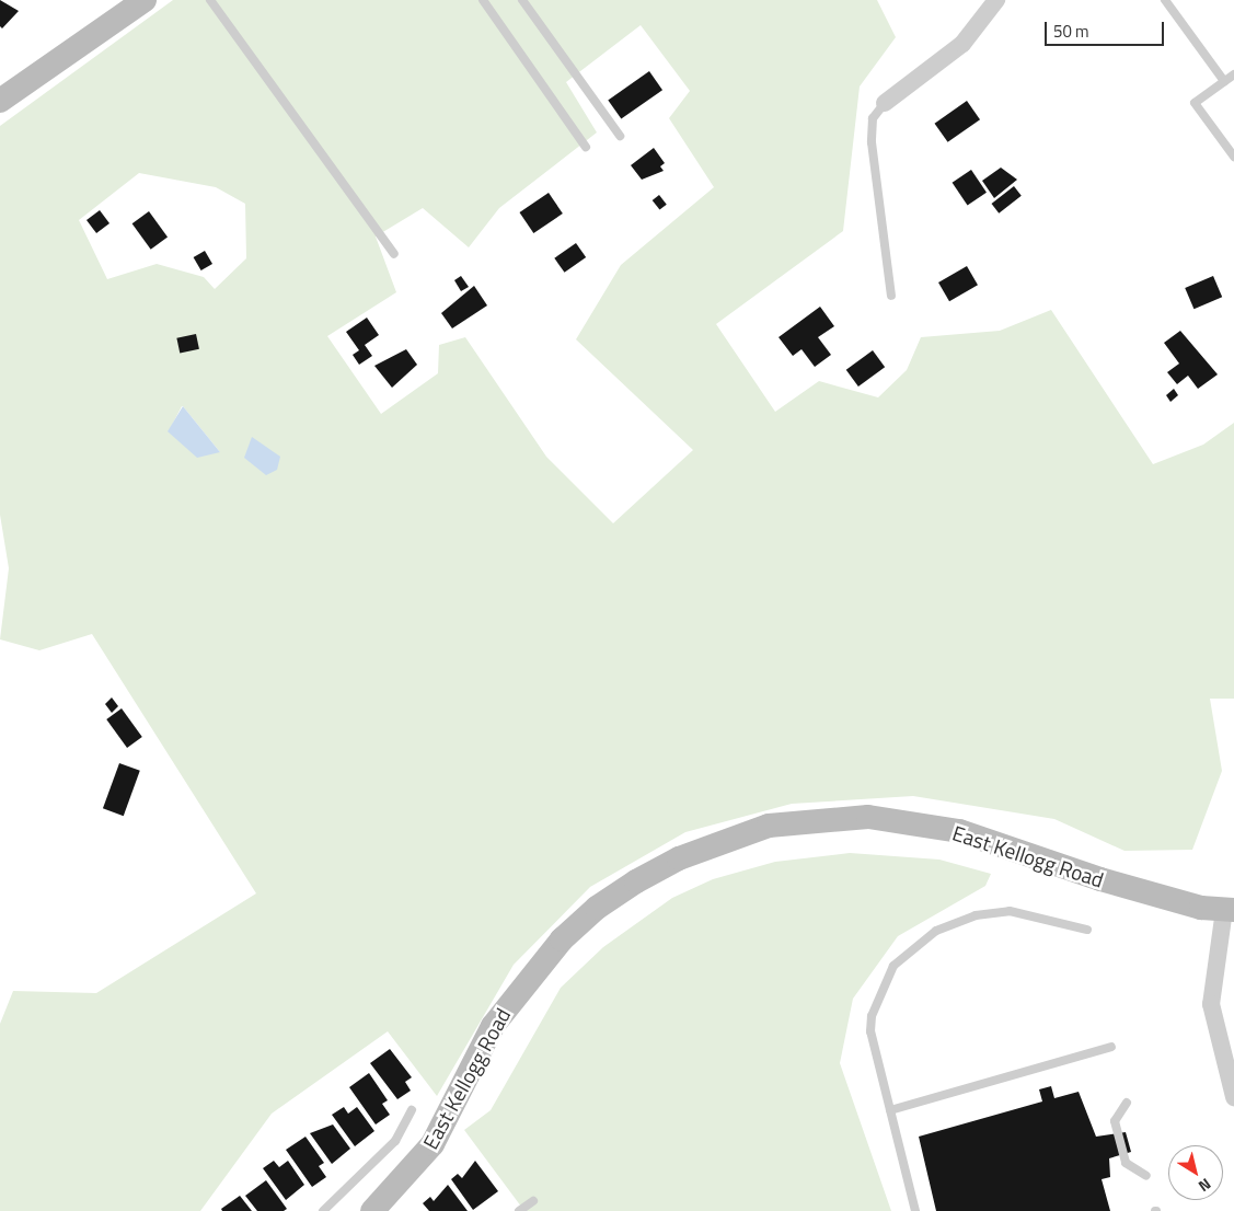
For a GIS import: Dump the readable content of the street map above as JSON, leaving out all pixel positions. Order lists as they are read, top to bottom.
{
  "streets": {
    "street": ["East Kellogg Road"]
  },
  "scale_bar": "50 m",
  "north": "bottom right"
}
